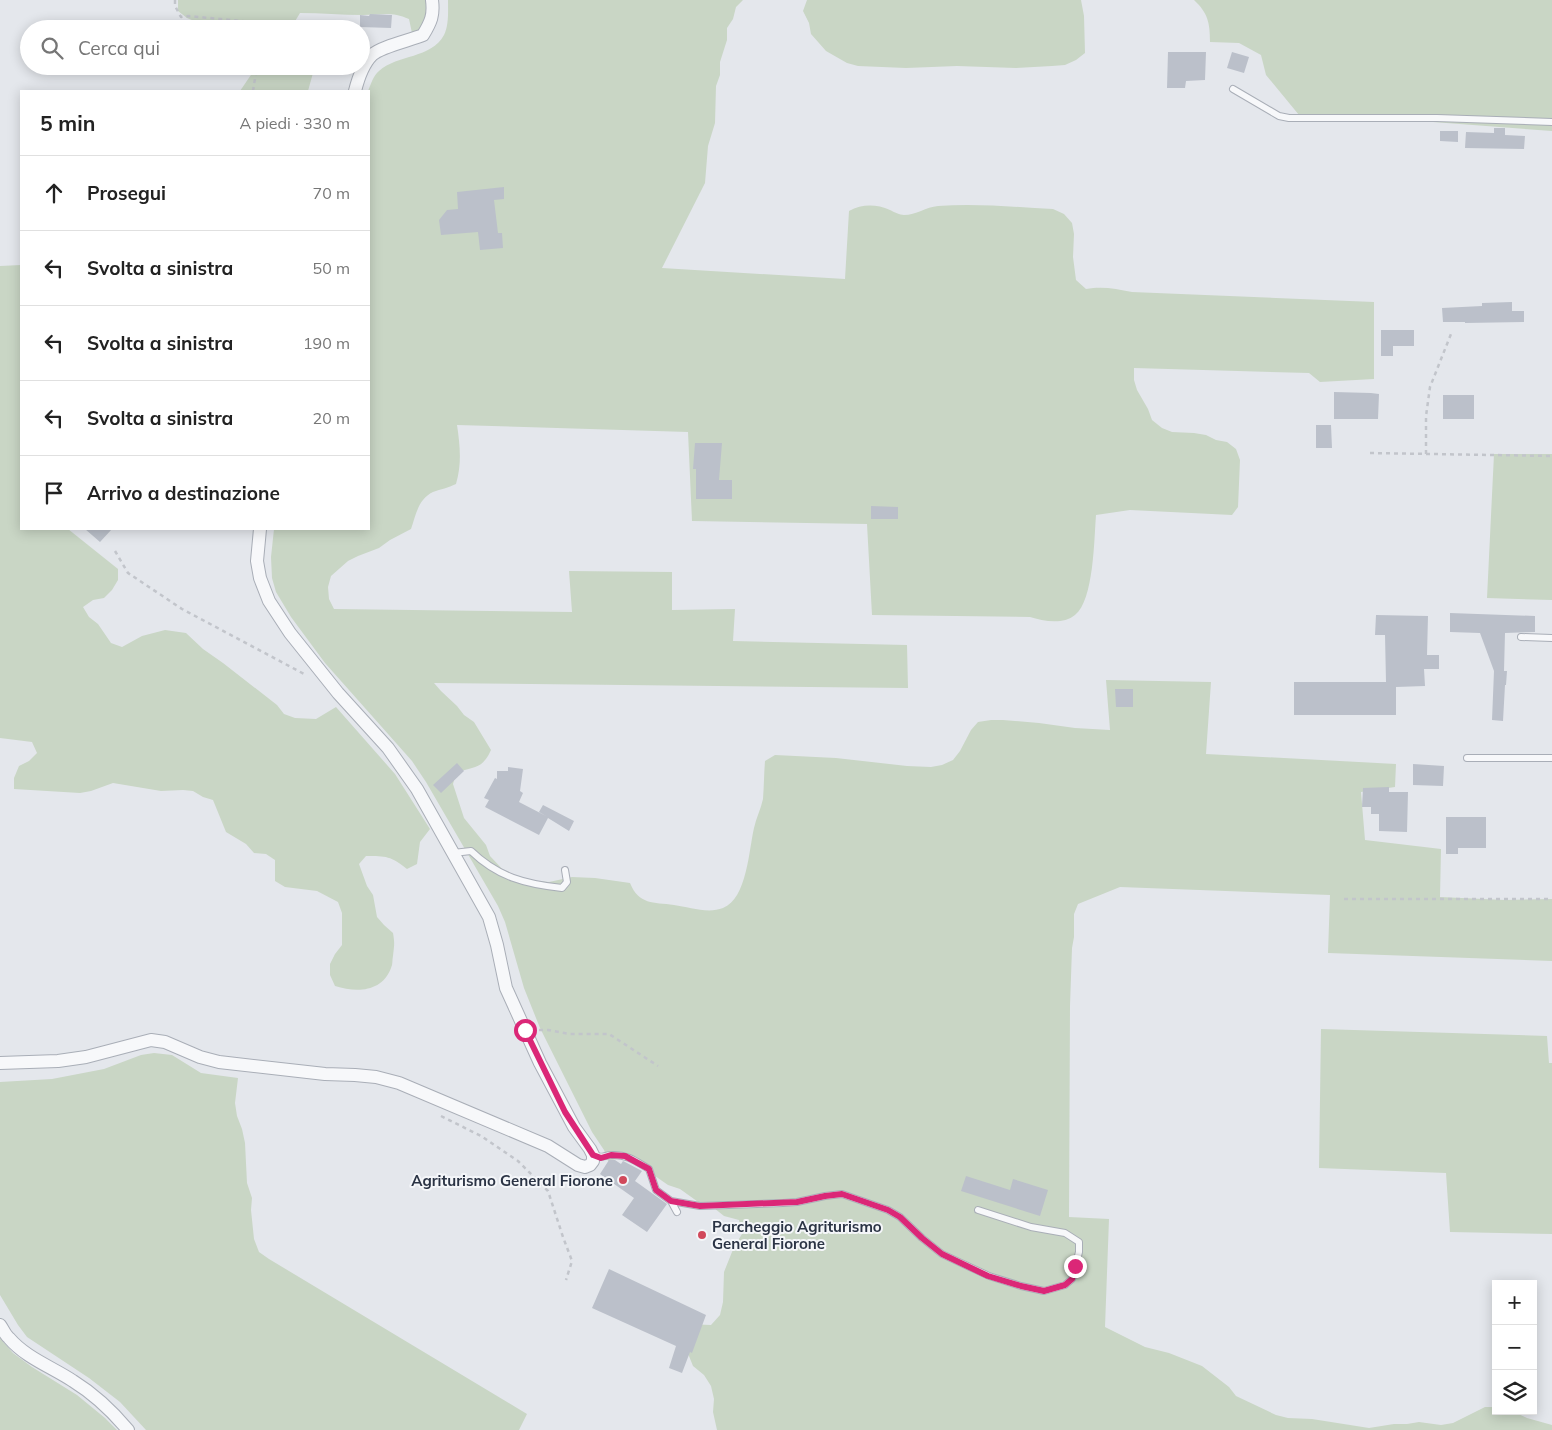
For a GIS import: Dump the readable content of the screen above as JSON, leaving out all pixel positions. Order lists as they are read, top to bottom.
{
  "places": ["Agriturismo General Fiorone", "Parcheggio Agriturismo General Fiorone"],
  "page": {
    "search": "Cerca qui",
    "heading": ["5 min", "A piedi · 330 m"],
    "list": [
      ["Prosegui", "70 m"],
      ["Svolta a sinistra", "50 m"],
      ["Svolta a sinistra", "190 m"],
      ["Svolta a sinistra", "20 m"],
      "Arrivo a destinazione"
    ],
    "map_buttons": ["+", "−"]
  }
}
